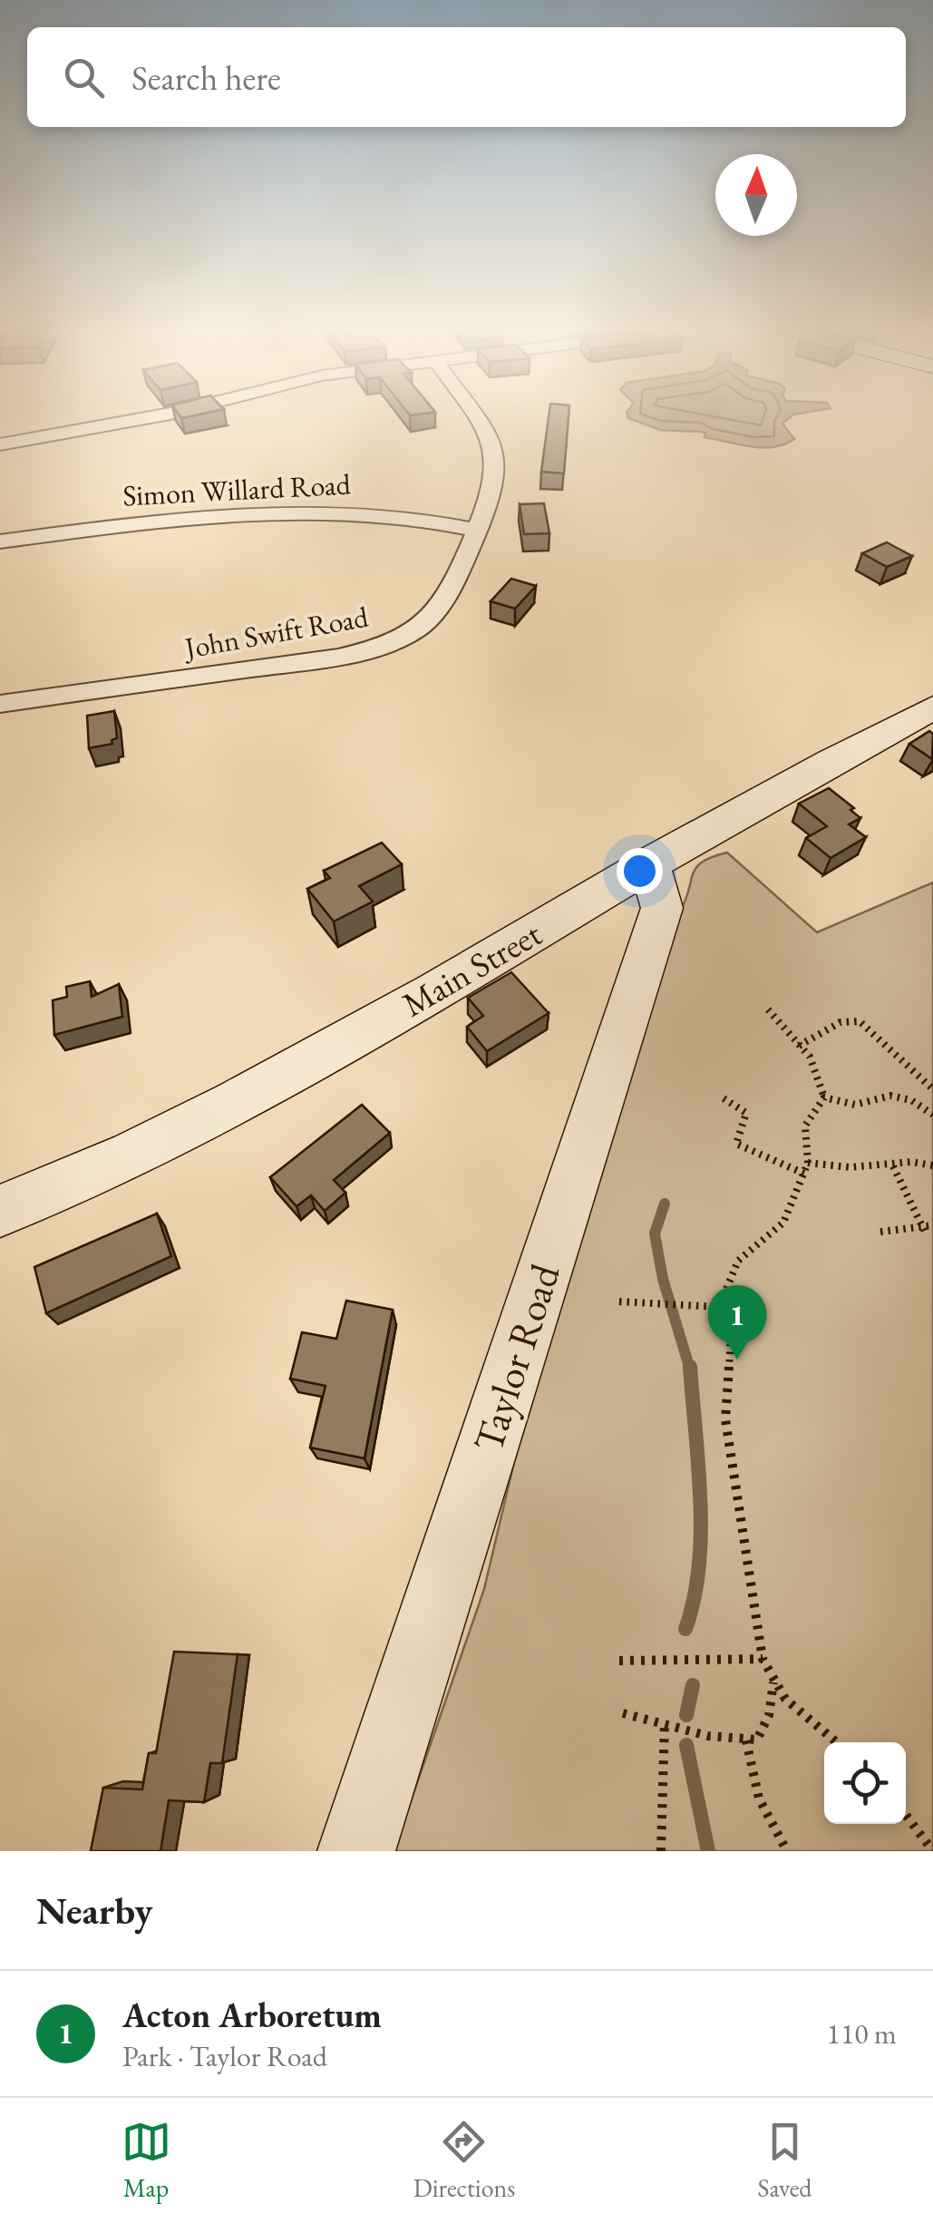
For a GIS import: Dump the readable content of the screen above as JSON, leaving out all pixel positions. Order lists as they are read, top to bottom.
{
  "streets": {
    "main road": ["Main Street", "Taylor Road"],
    "street": ["Simon Willard Road", "John Swift Road"]
  },
  "crossings": [
    ["Simon Willard Road", "John Swift Road"],
    ["Main Street", "Taylor Road"]
  ],
  "north": "top",
  "page": {
    "search": "Search here",
    "pins": "1",
    "heading": "Nearby",
    "list": [
      {
        "mark": "1",
        "name": "Acton Arboretum",
        "note": "Park · Taylor Road",
        "value": "110 m"
      }
    ],
    "nav": ["Map", "Directions", "Saved"]
  }
}
